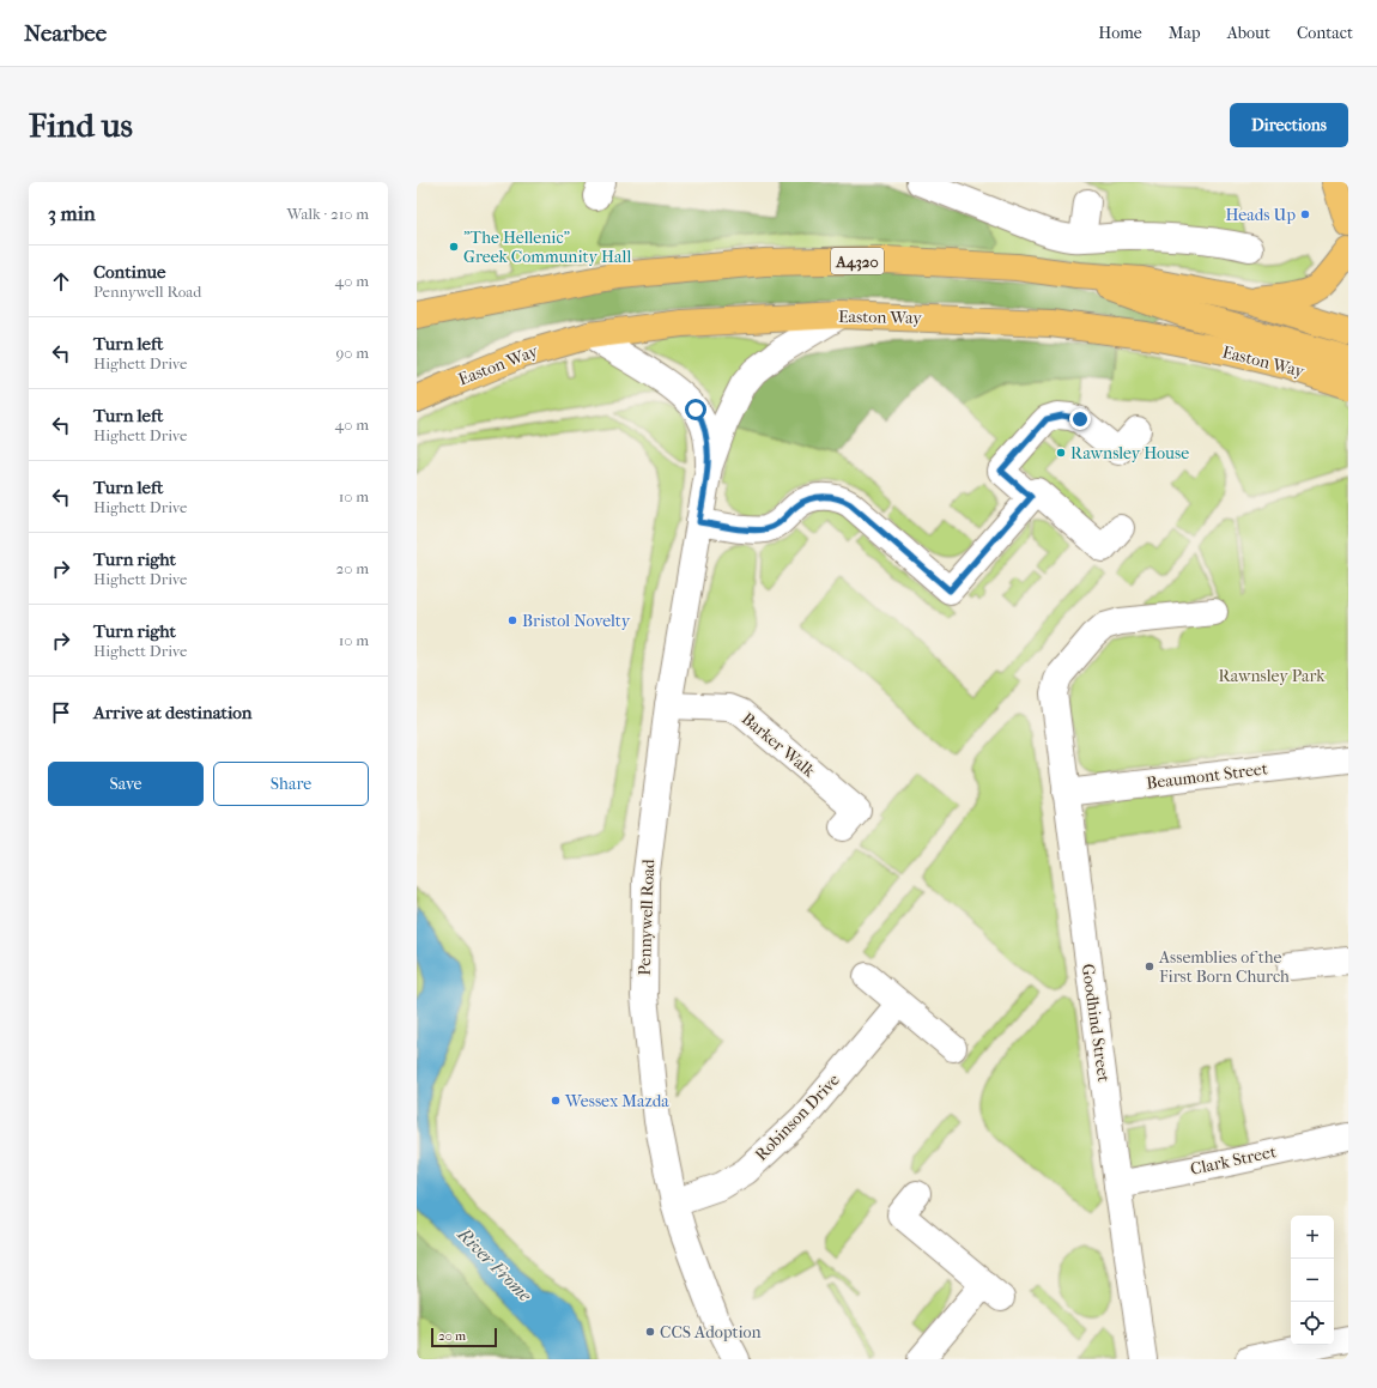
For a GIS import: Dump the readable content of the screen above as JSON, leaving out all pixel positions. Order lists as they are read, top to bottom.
{
  "streets": {
    "main road": ["A4320", "Easton Way"],
    "street": [
      "Barker Walk",
      "Beaumont Street",
      "Pennywell Road",
      "Goodhind Street",
      "Robinson Drive",
      "Clark Street"
    ]
  },
  "crossings": [
    ["Easton Way", "Pennywell Road"],
    ["Barker Walk", "Pennywell Road"],
    ["Beaumont Street", "Goodhind Street"],
    ["Pennywell Road", "Robinson Drive"],
    ["Goodhind Street", "Clark Street"]
  ],
  "water": ["River Frome"],
  "parks": ["Rawnsley Park"],
  "places": [
    "Heads Up",
    "\"The Hellenic\" Greek Community Hall",
    "Rawnsley House",
    "Bristol Novelty",
    "Assemblies of the First Born Church",
    "Wessex Mazda",
    "CCS Adoption"
  ],
  "scale_bar": "20 m",
  "page": {
    "header": "Nearbee",
    "nav": [
      "Home",
      "Map",
      "About",
      "Contact"
    ],
    "buttons": [
      "Directions",
      ["Save", "Share"]
    ],
    "title": "Find us",
    "heading": ["3 min", "Walk · 210 m"],
    "list": [
      ["Continue", "Pennywell Road", "40 m"],
      ["Turn left", "Highett Drive", "90 m"],
      ["Turn left", "Highett Drive", "40 m"],
      ["Turn left", "Highett Drive", "10 m"],
      ["Turn right", "Highett Drive", "20 m"],
      ["Turn right", "Highett Drive", "10 m"],
      "Arrive at destination"
    ],
    "map_buttons": ["+", "−"],
    "scale": "20 m"
  }
}
